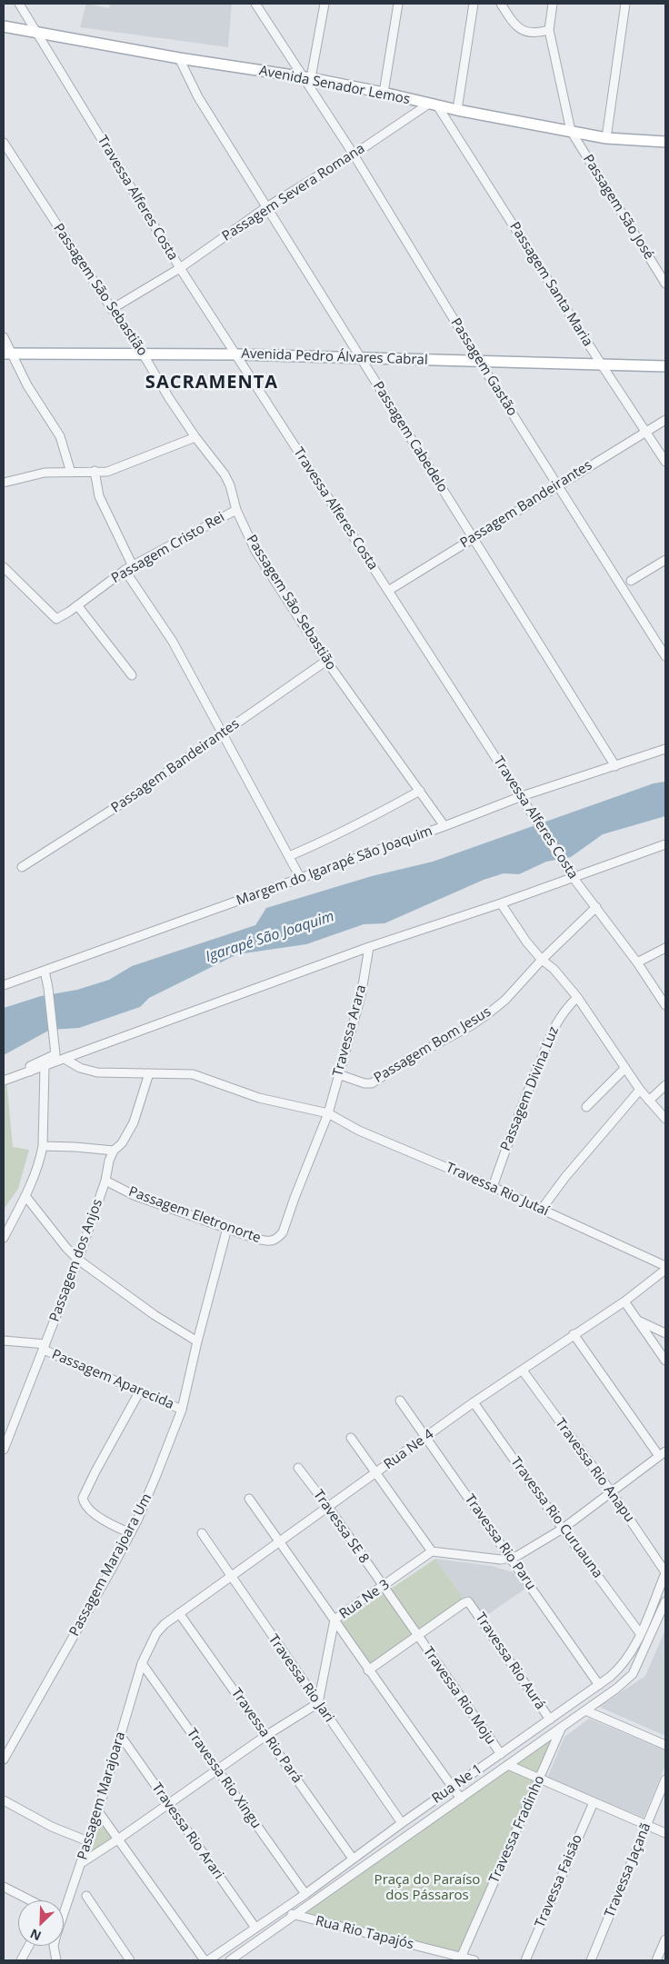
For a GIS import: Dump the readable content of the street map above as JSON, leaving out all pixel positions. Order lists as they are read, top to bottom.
{
  "streets": {
    "main road": ["Avenida Senador Lemos", "Avenida Pedro Álvares Cabral"],
    "street": [
      "Passagem Severa Romana",
      "Travessa Alferes Costa",
      "Passagem São José",
      "Passagem Santa Maria",
      "Passagem São Sebastião",
      "Passagem Gastão",
      "Passagem Cabedelo",
      "Passagem Bandeirantes",
      "Passagem Cristo Rei",
      "Margem do Igarapé São Joaquim",
      "Travessa Arara",
      "Passagem Bom Jesus",
      "Passagem Divina Luz",
      "Travessa Rio Jutaí",
      "Passagem Eletronorte",
      "Passagem dos Anjos",
      "Passagem Aparecida",
      "Rua Ne 4",
      "Travessa Rio Anapu",
      "Travessa Rio Curuauna",
      "Travessa SE 8",
      "Travessa Rio Paru",
      "Passagem Marajoara Um",
      "Rua Ne 3",
      "Travessa Rio Aurá",
      "Travessa Rio Jari",
      "Travessa Rio Moju",
      "Travessa Rio Pará",
      "Travessa Rio Xingu",
      "Rua Ne 1",
      "Passagem Marajoara",
      "Travessa Fradinho",
      "Travessa Rio Arari",
      "Travessa Jaçanã",
      "Travessa Faisão",
      "Rua Rio Tapajós"
    ]
  },
  "crossings": [
    ["Avenida Senador Lemos", "Passagem Severa Romana"],
    ["Avenida Senador Lemos", "Travessa Alferes Costa"],
    ["Avenida Senador Lemos", "Passagem São José"],
    ["Avenida Senador Lemos", "Passagem Santa Maria"],
    ["Avenida Senador Lemos", "Passagem Gastão"],
    ["Avenida Senador Lemos", "Passagem Cabedelo"],
    ["Passagem Severa Romana", "Travessa Alferes Costa"],
    ["Passagem Severa Romana", "Passagem Santa Maria"],
    ["Passagem Severa Romana", "Passagem São Sebastião"],
    ["Passagem Severa Romana", "Passagem Gastão"],
    ["Passagem Severa Romana", "Passagem Cabedelo"],
    ["Travessa Alferes Costa", "Avenida Pedro Álvares Cabral"],
    ["Travessa Alferes Costa", "Passagem Bandeirantes"],
    ["Travessa Alferes Costa", "Margem do Igarapé São Joaquim"],
    ["Travessa Alferes Costa", "Passagem Bom Jesus"],
    ["Passagem Santa Maria", "Avenida Pedro Álvares Cabral"],
    ["Passagem Santa Maria", "Passagem Bandeirantes"],
    ["Passagem São Sebastião", "Avenida Pedro Álvares Cabral"],
    ["Passagem São Sebastião", "Passagem Bandeirantes"],
    ["Passagem São Sebastião", "Passagem Cristo Rei"],
    ["Passagem São Sebastião", "Margem do Igarapé São Joaquim"],
    ["Avenida Pedro Álvares Cabral", "Passagem Gastão"],
    ["Avenida Pedro Álvares Cabral", "Passagem Cabedelo"],
    ["Passagem Gastão", "Passagem Bandeirantes"],
    ["Passagem Cabedelo", "Passagem Bandeirantes"],
    ["Passagem Cabedelo", "Margem do Igarapé São Joaquim"],
    ["Travessa Arara", "Passagem Bom Jesus"],
    ["Travessa Arara", "Travessa Rio Jutaí"],
    ["Travessa Arara", "Passagem Eletronorte"],
    ["Passagem Divina Luz", "Travessa Rio Jutaí"],
    ["Travessa Rio Jutaí", "Passagem dos Anjos"],
    ["Passagem Eletronorte", "Passagem dos Anjos"],
    ["Passagem Eletronorte", "Passagem Marajoara Um"],
    ["Passagem dos Anjos", "Passagem Aparecida"],
    ["Passagem Aparecida", "Passagem Marajoara Um"],
    ["Rua Ne 4", "Travessa Rio Anapu"],
    ["Rua Ne 4", "Travessa Rio Curuauna"],
    ["Rua Ne 4", "Travessa SE 8"],
    ["Rua Ne 4", "Travessa Rio Paru"],
    ["Rua Ne 4", "Travessa Rio Jari"],
    ["Rua Ne 4", "Travessa Rio Pará"],
    ["Rua Ne 4", "Passagem Marajoara"],
    ["Travessa Rio Anapu", "Rua Ne 1"],
    ["Travessa Rio Curuauna", "Rua Ne 1"],
    ["Travessa SE 8", "Rua Ne 3"],
    ["Travessa SE 8", "Travessa Rio Aurá"],
    ["Travessa SE 8", "Travessa Rio Moju"],
    ["Travessa Rio Paru", "Rua Ne 1"],
    ["Rua Ne 3", "Travessa Rio Jari"],
    ["Travessa Rio Aurá", "Travessa Rio Moju"],
    ["Travessa Rio Aurá", "Rua Ne 1"],
    ["Travessa Rio Jari", "Rua Ne 1"],
    ["Travessa Rio Moju", "Rua Ne 1"],
    ["Travessa Rio Pará", "Rua Ne 1"],
    ["Travessa Rio Xingu", "Rua Ne 1"],
    ["Travessa Rio Xingu", "Passagem Marajoara"],
    ["Rua Ne 1", "Travessa Fradinho"],
    ["Rua Ne 1", "Travessa Rio Arari"],
    ["Rua Ne 1", "Rua Rio Tapajós"],
    ["Passagem Marajoara", "Travessa Rio Arari"],
    ["Travessa Fradinho", "Rua Rio Tapajós"]
  ],
  "districts": ["SACRAMENTA"],
  "water": ["Igarapé São Joaquim"],
  "parks": ["Praça do Paraíso dos Pássaros"],
  "north": "bottom left"
}
